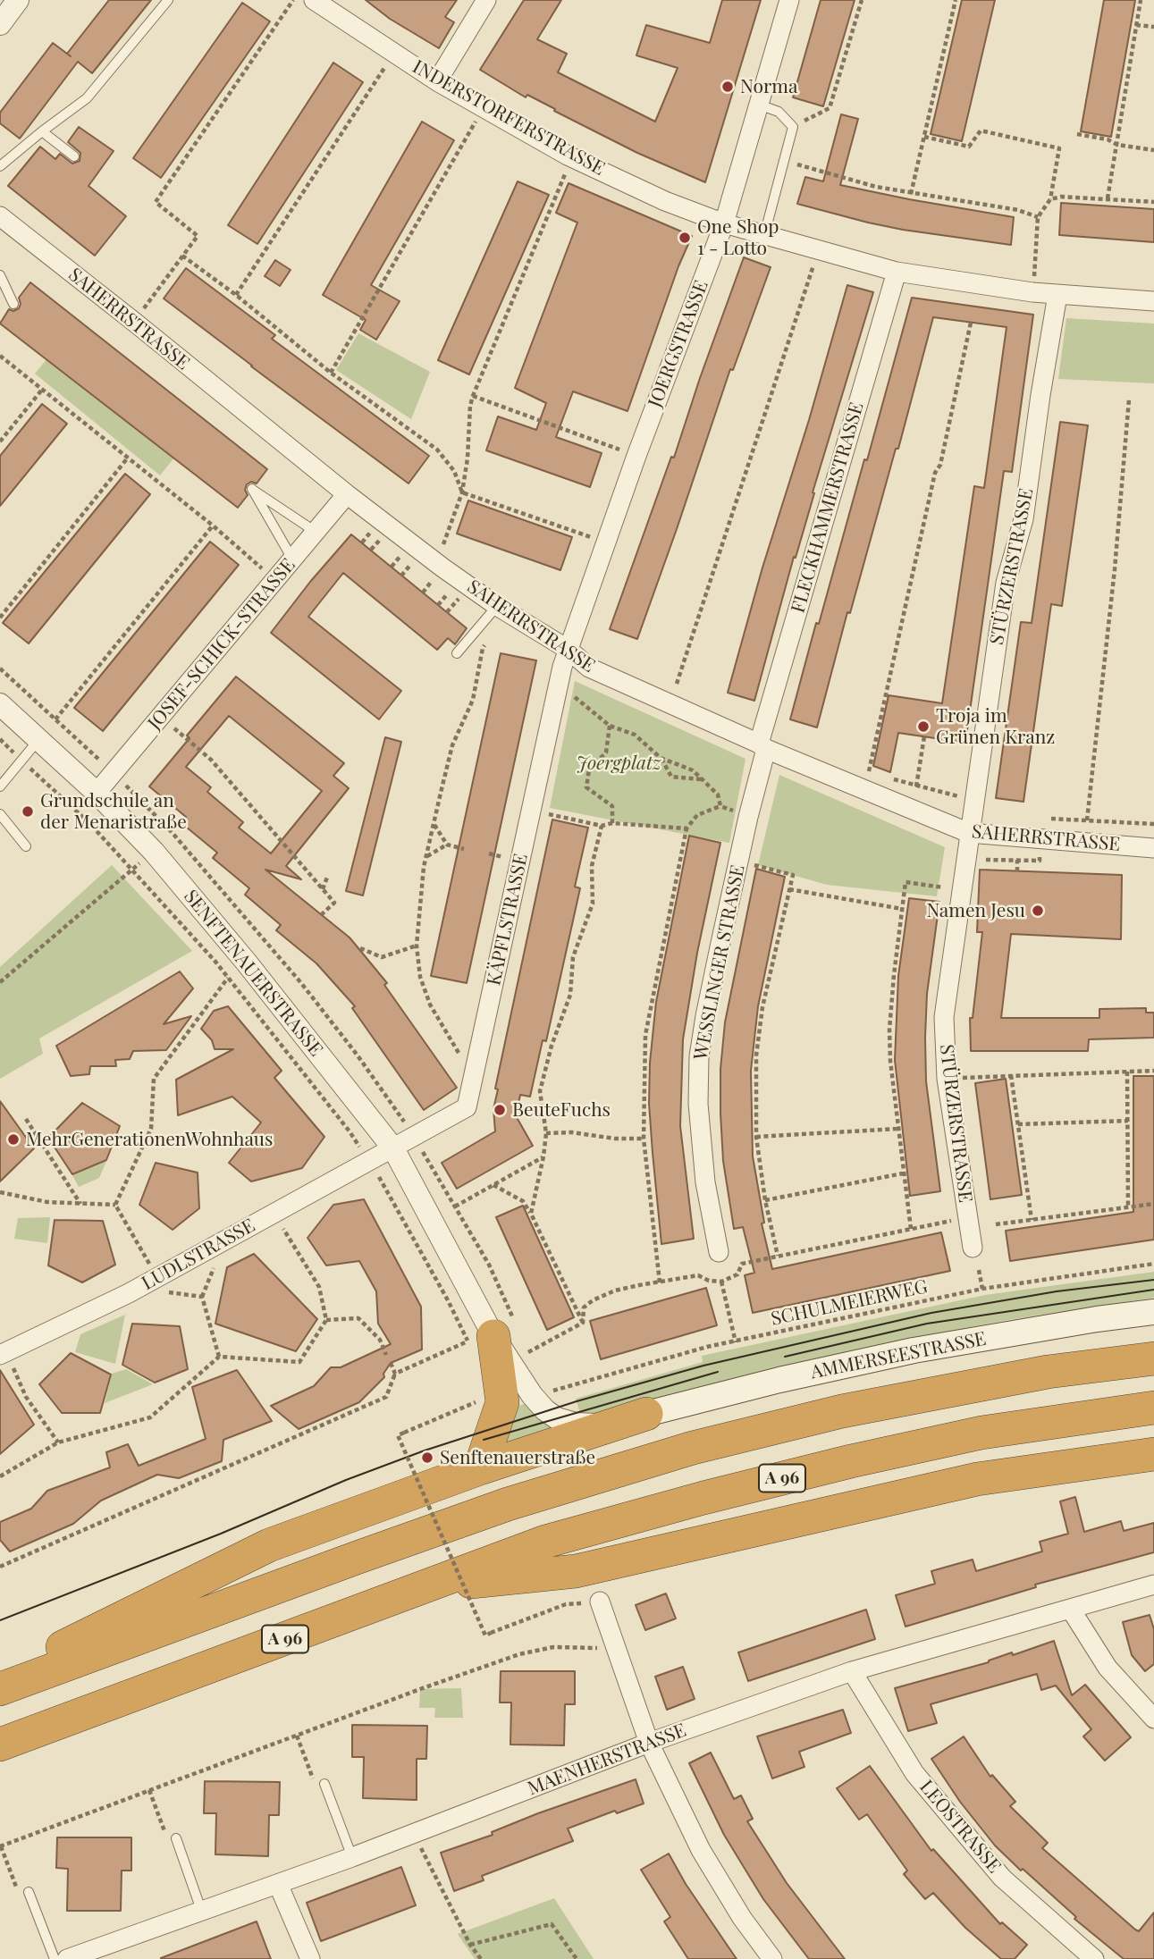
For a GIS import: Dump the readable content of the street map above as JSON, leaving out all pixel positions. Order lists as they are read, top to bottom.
{
  "streets": {
    "highway": ["A 96"],
    "main road": ["AMMERSEESTRASSE"],
    "street": [
      "INDERSTORFERSTRASSE",
      "SAHERRSTRASSE",
      "JOERGSTRASSE",
      "FLECKHAMMERSTRASSE",
      "STÜRZERSTRASSE",
      "JOSEF-SCHICK-STRASSE",
      "KÄPFLSTRASSE",
      "WESSLINGER STRASSE",
      "SENFTENAUERSTRASSE",
      "LUDLSTRASSE",
      "MAENHERSTRASSE",
      "LEOSTRASSE"
    ],
    "path": ["SCHULMEIERWEG"]
  },
  "crossings": [
    ["INDERSTORFERSTRASSE", "JOERGSTRASSE"],
    ["INDERSTORFERSTRASSE", "FLECKHAMMERSTRASSE"],
    ["INDERSTORFERSTRASSE", "STÜRZERSTRASSE"],
    ["SAHERRSTRASSE", "JOERGSTRASSE"],
    ["SAHERRSTRASSE", "FLECKHAMMERSTRASSE"],
    ["SAHERRSTRASSE", "STÜRZERSTRASSE"],
    ["SAHERRSTRASSE", "JOSEF-SCHICK-STRASSE"],
    ["SAHERRSTRASSE", "KÄPFLSTRASSE"],
    ["SAHERRSTRASSE", "WESSLINGER STRASSE"],
    ["JOERGSTRASSE", "KÄPFLSTRASSE"],
    ["FLECKHAMMERSTRASSE", "WESSLINGER STRASSE"],
    ["JOSEF-SCHICK-STRASSE", "SENFTENAUERSTRASSE"],
    ["KÄPFLSTRASSE", "SENFTENAUERSTRASSE"],
    ["KÄPFLSTRASSE", "LUDLSTRASSE"],
    ["SENFTENAUERSTRASSE", "LUDLSTRASSE"],
    ["SENFTENAUERSTRASSE", "AMMERSEESTRASSE"],
    ["MAENHERSTRASSE", "LEOSTRASSE"]
  ],
  "parks": ["Joergplatz"],
  "places": [
    "Norma",
    "One Shop 1 - Lotto",
    "Troja im Grünen Kranz",
    "Grundschule an der Menaristraße",
    "Namen Jesu",
    "BeuteFuchs",
    "MehrGenerationenWohnhaus",
    "Senftenauerstraße"
  ]
}
